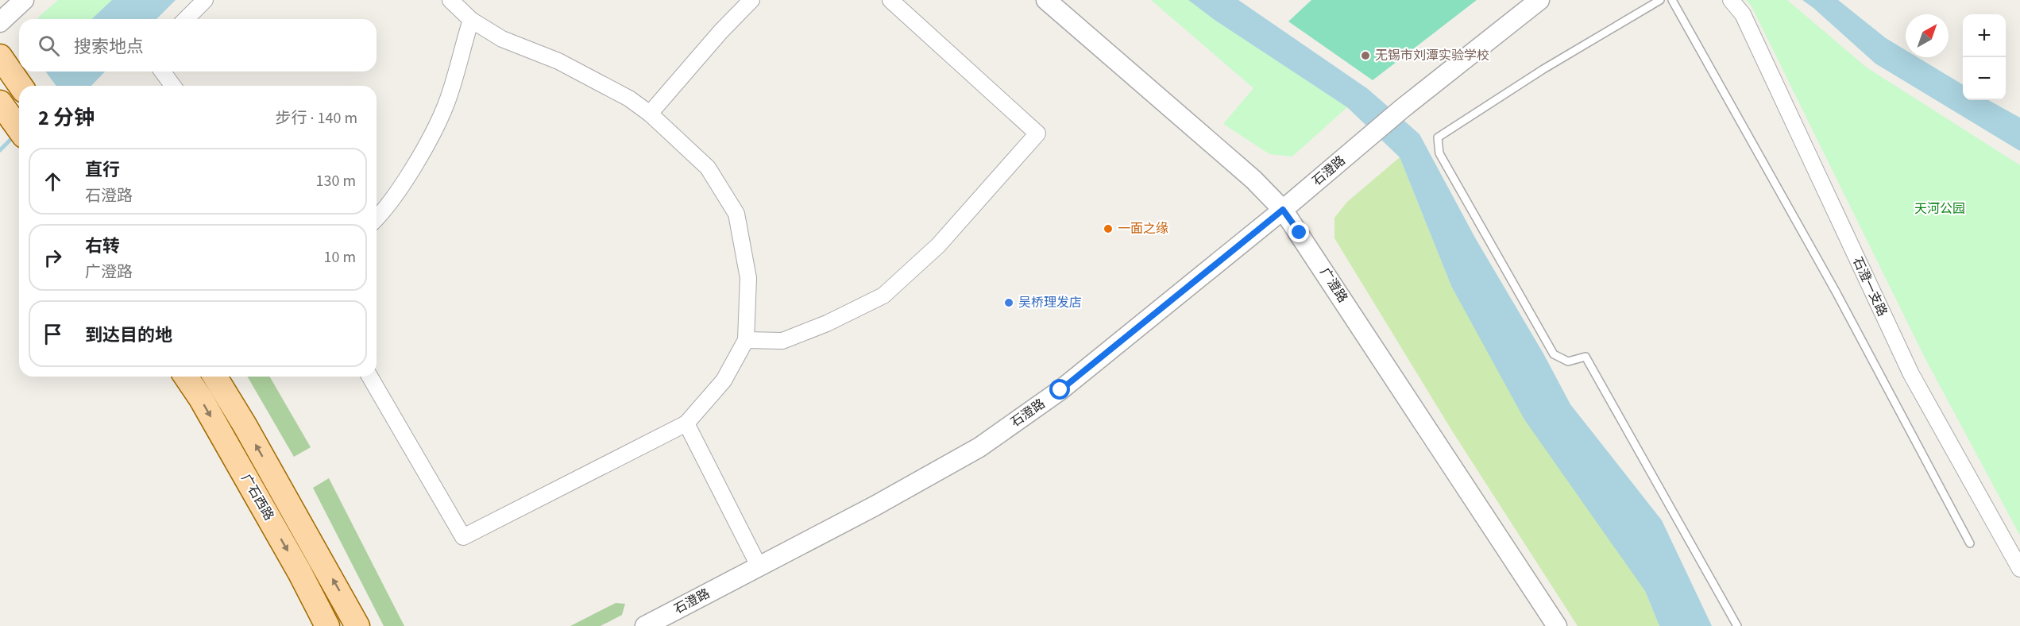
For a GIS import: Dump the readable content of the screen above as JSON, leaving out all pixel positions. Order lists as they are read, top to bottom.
{
  "streets": {
    "main road": ["广石西路"],
    "street": ["石澄路", "广澄路", "石澄一支路"]
  },
  "crossings": [
    ["石澄路", "广澄路"]
  ],
  "parks": ["天河公园"],
  "places": ["无锡市刘潭实验学校", "一面之缘", "吴桥理发店"],
  "north": "top right",
  "page": {
    "map_buttons": ["+", "−"],
    "search": "搜索地点",
    "heading": ["2 分钟", "步行 · 140 m"],
    "list": [
      ["直行", "石澄路", "130 m"],
      ["右转", "广澄路", "10 m"],
      "到达目的地"
    ]
  }
}
